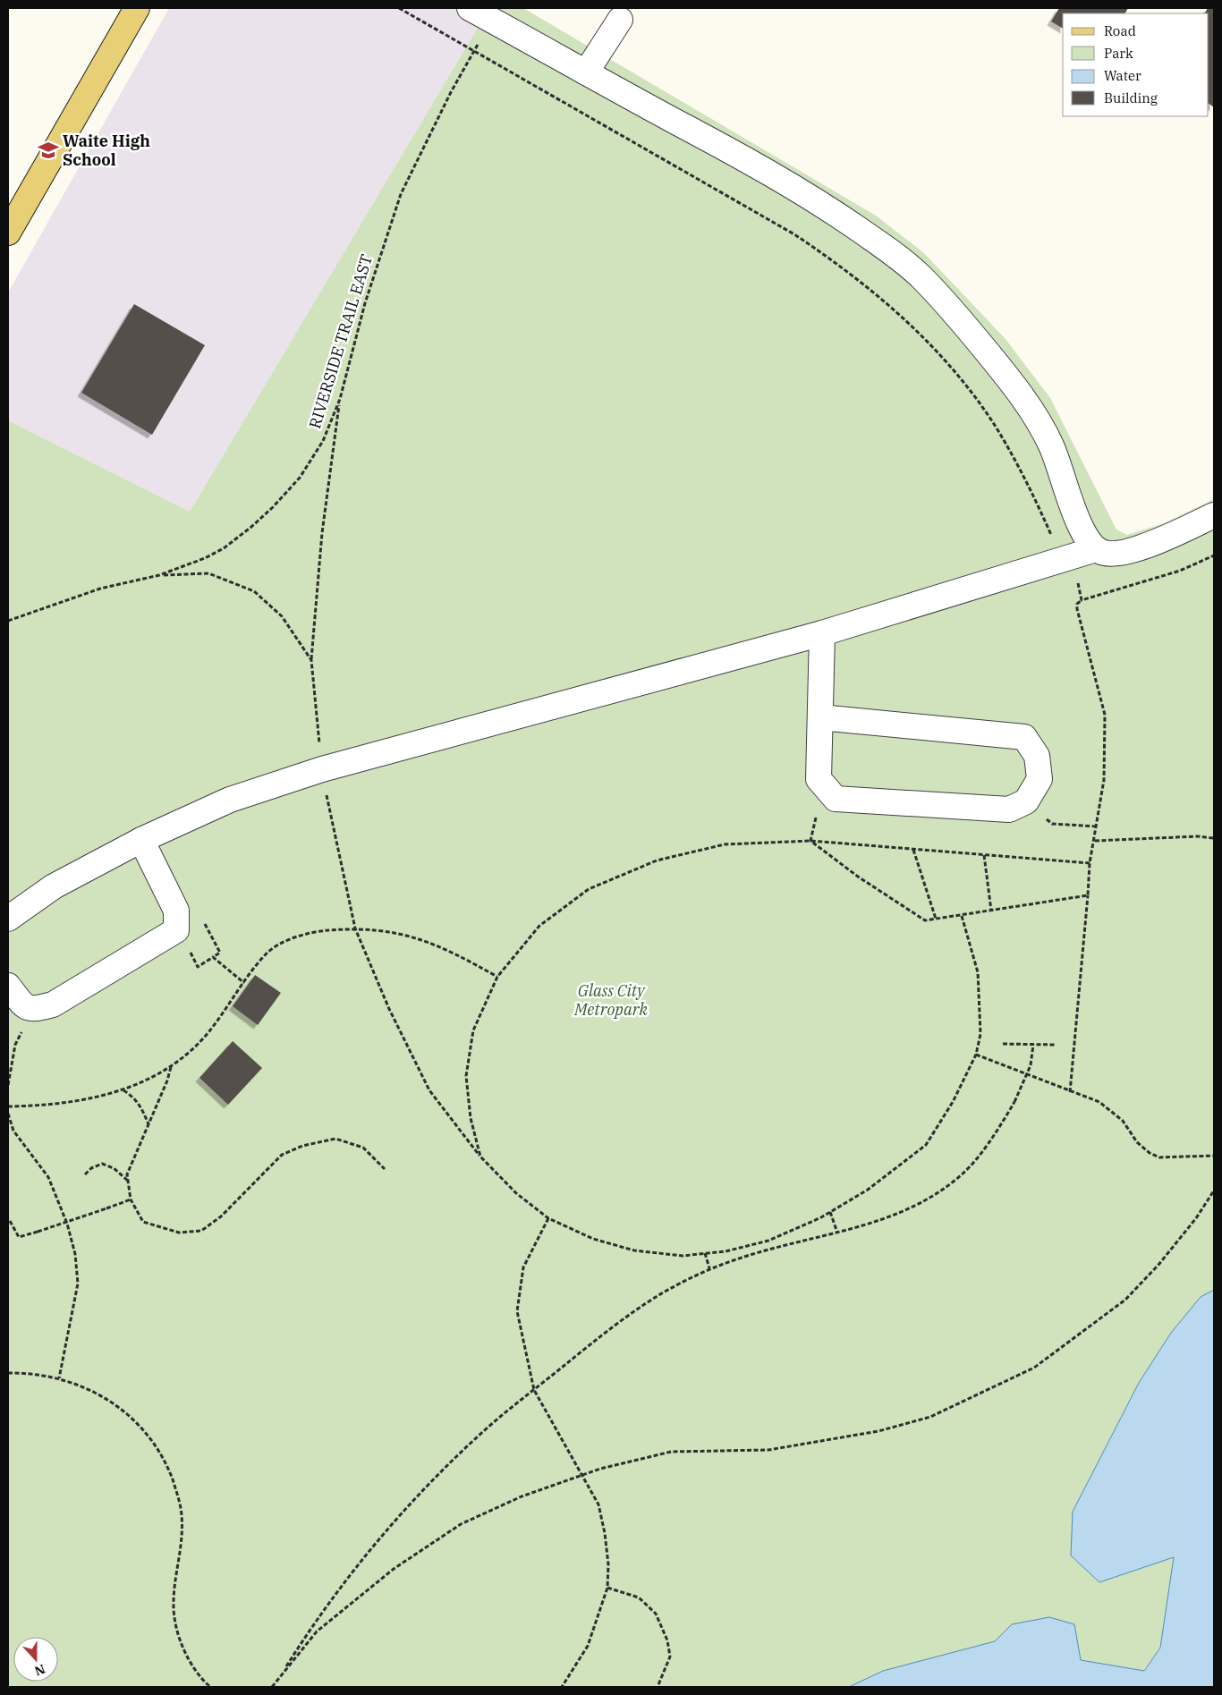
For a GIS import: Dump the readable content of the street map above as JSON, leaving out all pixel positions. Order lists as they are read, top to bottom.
{
  "streets": {
    "path": ["RIVERSIDE TRAIL EAST"]
  },
  "parks": ["Glass City Metropark"],
  "places": {
    "school or university": ["Waite High School"]
  },
  "legend": [
    "Road",
    "Park",
    "Water",
    "Building"
  ],
  "north": "bottom"
}
